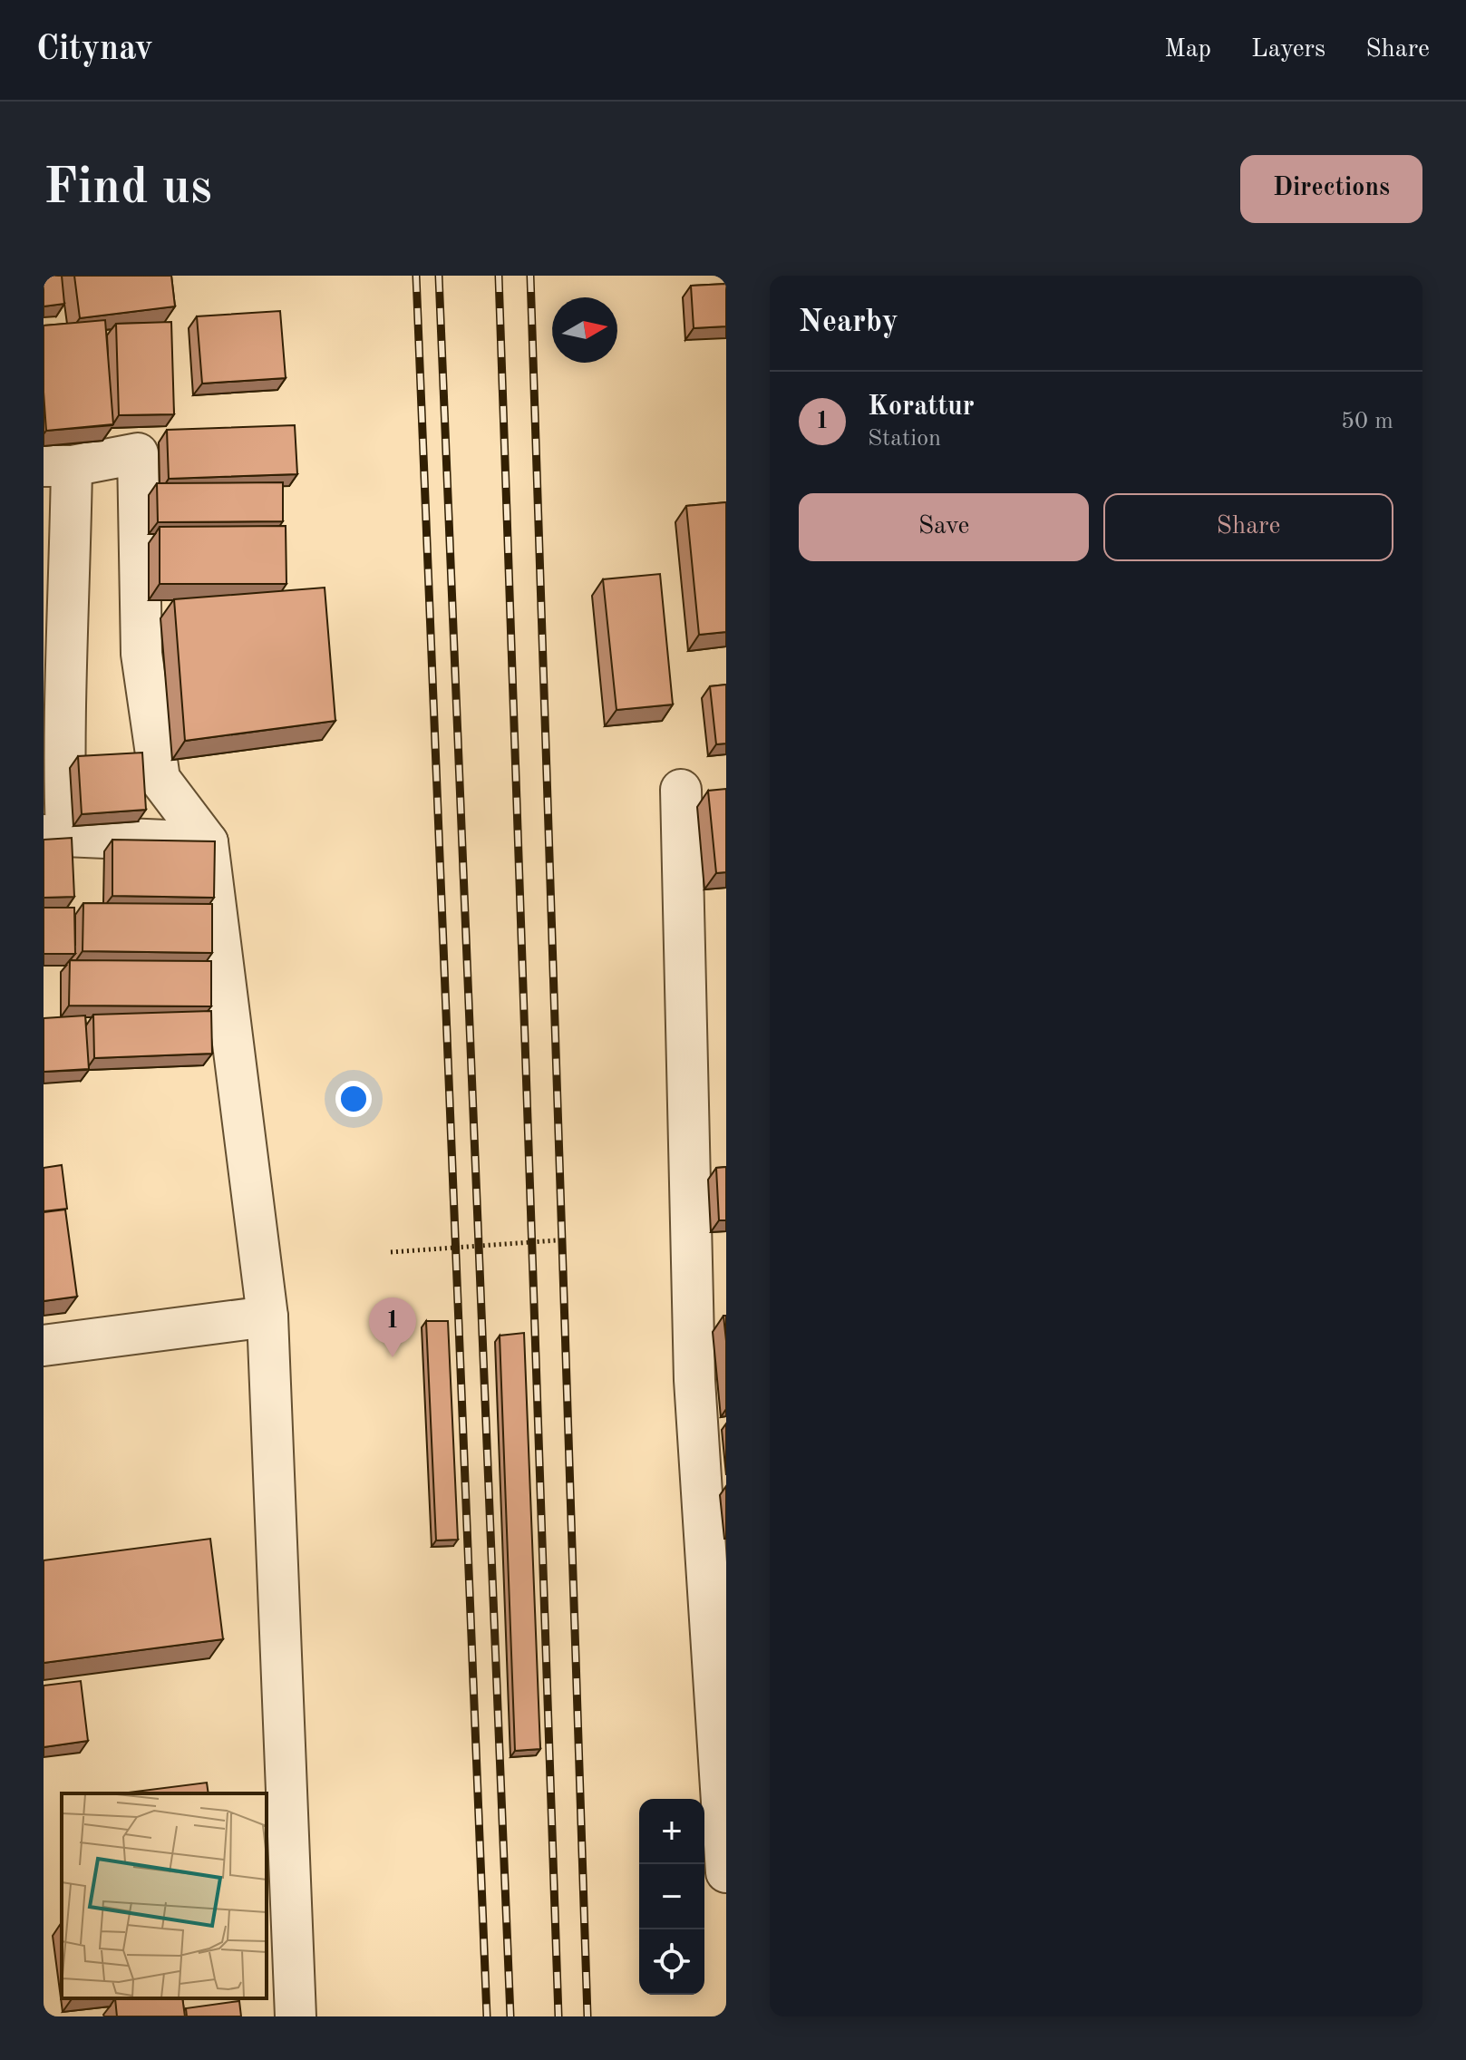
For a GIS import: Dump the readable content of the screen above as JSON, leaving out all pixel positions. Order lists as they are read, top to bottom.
{
  "north": "right",
  "page": {
    "header": "Citynav",
    "nav": ["Map", "Layers", "Share"],
    "buttons": [
      "Directions",
      ["Save", "Share"]
    ],
    "title": "Find us",
    "heading": "Nearby",
    "list": [
      {
        "mark": "1",
        "name": "Korattur",
        "note": "Station",
        "value": "50 m"
      }
    ],
    "pins": "1",
    "map_buttons": ["+", "−"]
  }
}
